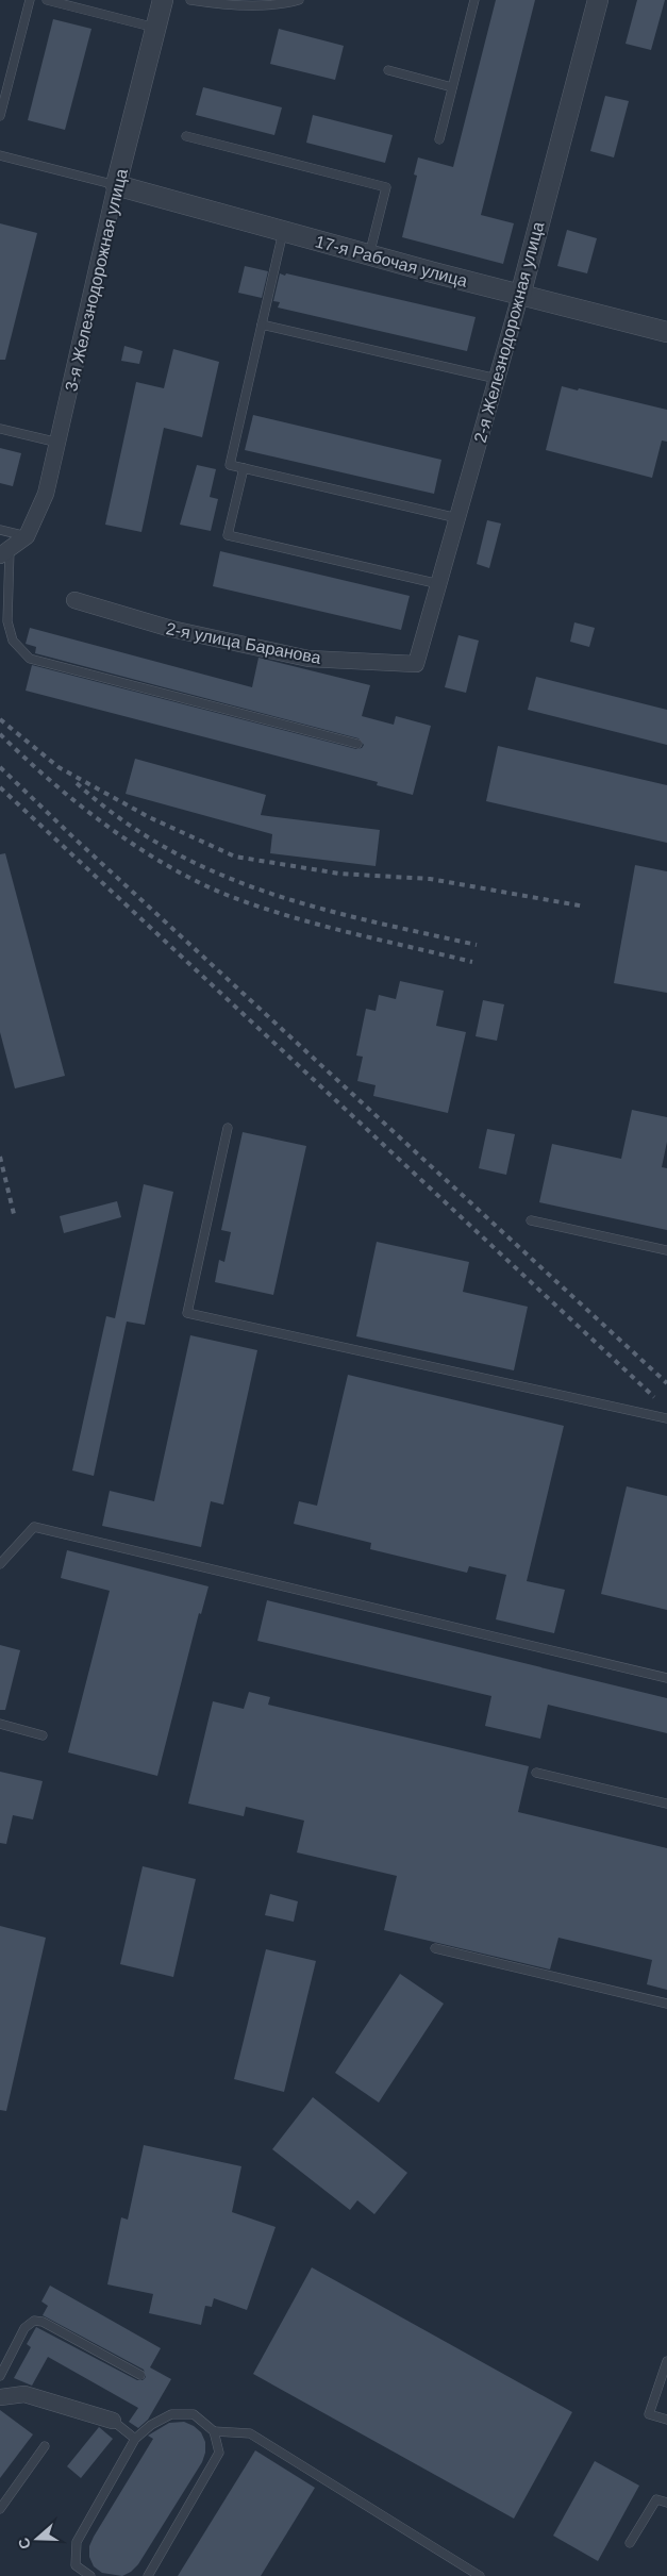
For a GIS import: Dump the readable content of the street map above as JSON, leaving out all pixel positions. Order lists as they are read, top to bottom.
{
  "streets": {
    "street": [
      "17-я Рабочая улица",
      "3-я Железнодорожная улица",
      "2-я Железнодорожная улица",
      "2-я улица Баранова"
    ]
  },
  "crossings": [
    ["17-я Рабочая улица", "3-я Железнодорожная улица"],
    ["17-я Рабочая улица", "2-я Железнодорожная улица"],
    ["2-я Железнодорожная улица", "2-я улица Баранова"]
  ],
  "north": "left"
}
